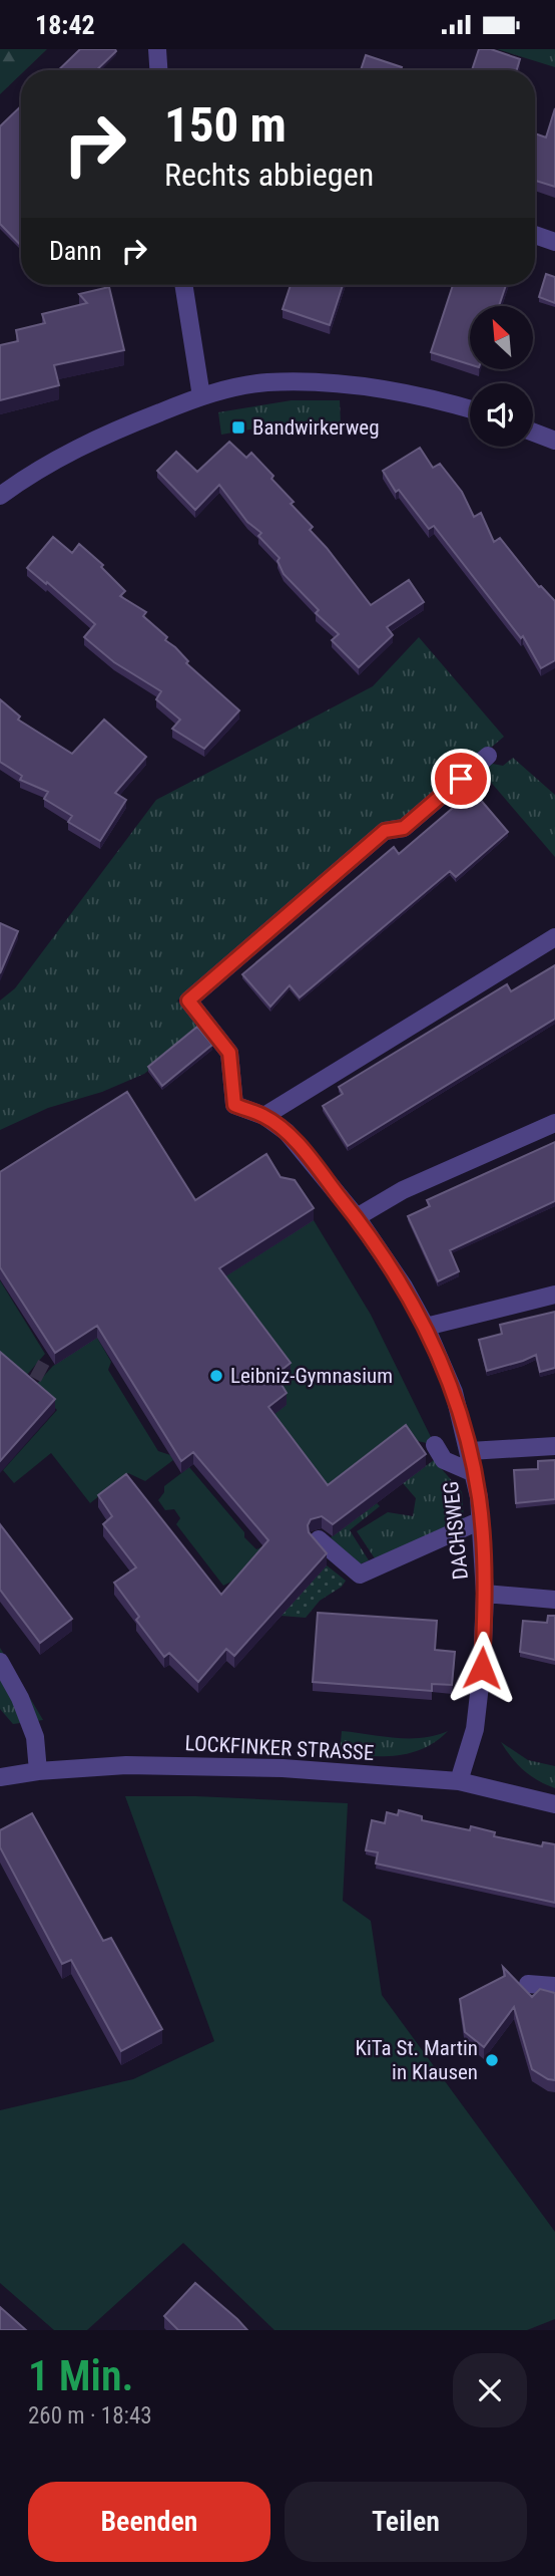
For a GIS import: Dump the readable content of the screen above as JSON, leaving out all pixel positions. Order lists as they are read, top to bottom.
{
  "streets": {
    "street": ["DACHSWEG", "LOCKFINKER STRASSE"]
  },
  "crossings": [
    ["DACHSWEG", "LOCKFINKER STRASSE"]
  ],
  "places": {
    "transit": ["Bandwirkerweg"],
    "other": ["Leibniz-Gymnasium", "KiTa St. Martin in Klausen"]
  },
  "north": "top left",
  "page": {
    "status": "18:42",
    "turn": ["150 m", "Rechts abbiegen"],
    "then": "Dann",
    "heading": ["1 Min.", "260 m · 18:43"],
    "buttons": ["Beenden", "Teilen"]
  }
}
